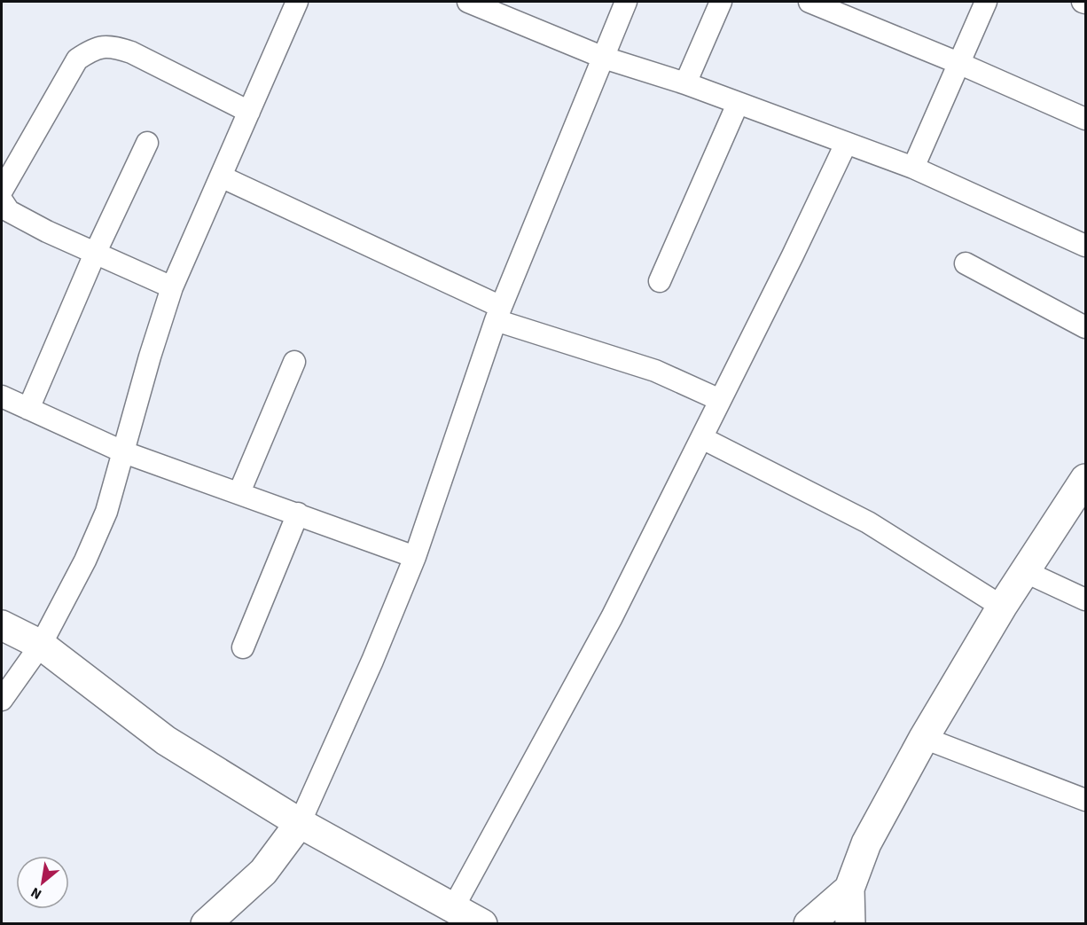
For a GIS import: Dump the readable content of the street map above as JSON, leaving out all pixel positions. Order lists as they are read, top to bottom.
{
  "north": "bottom left"
}
